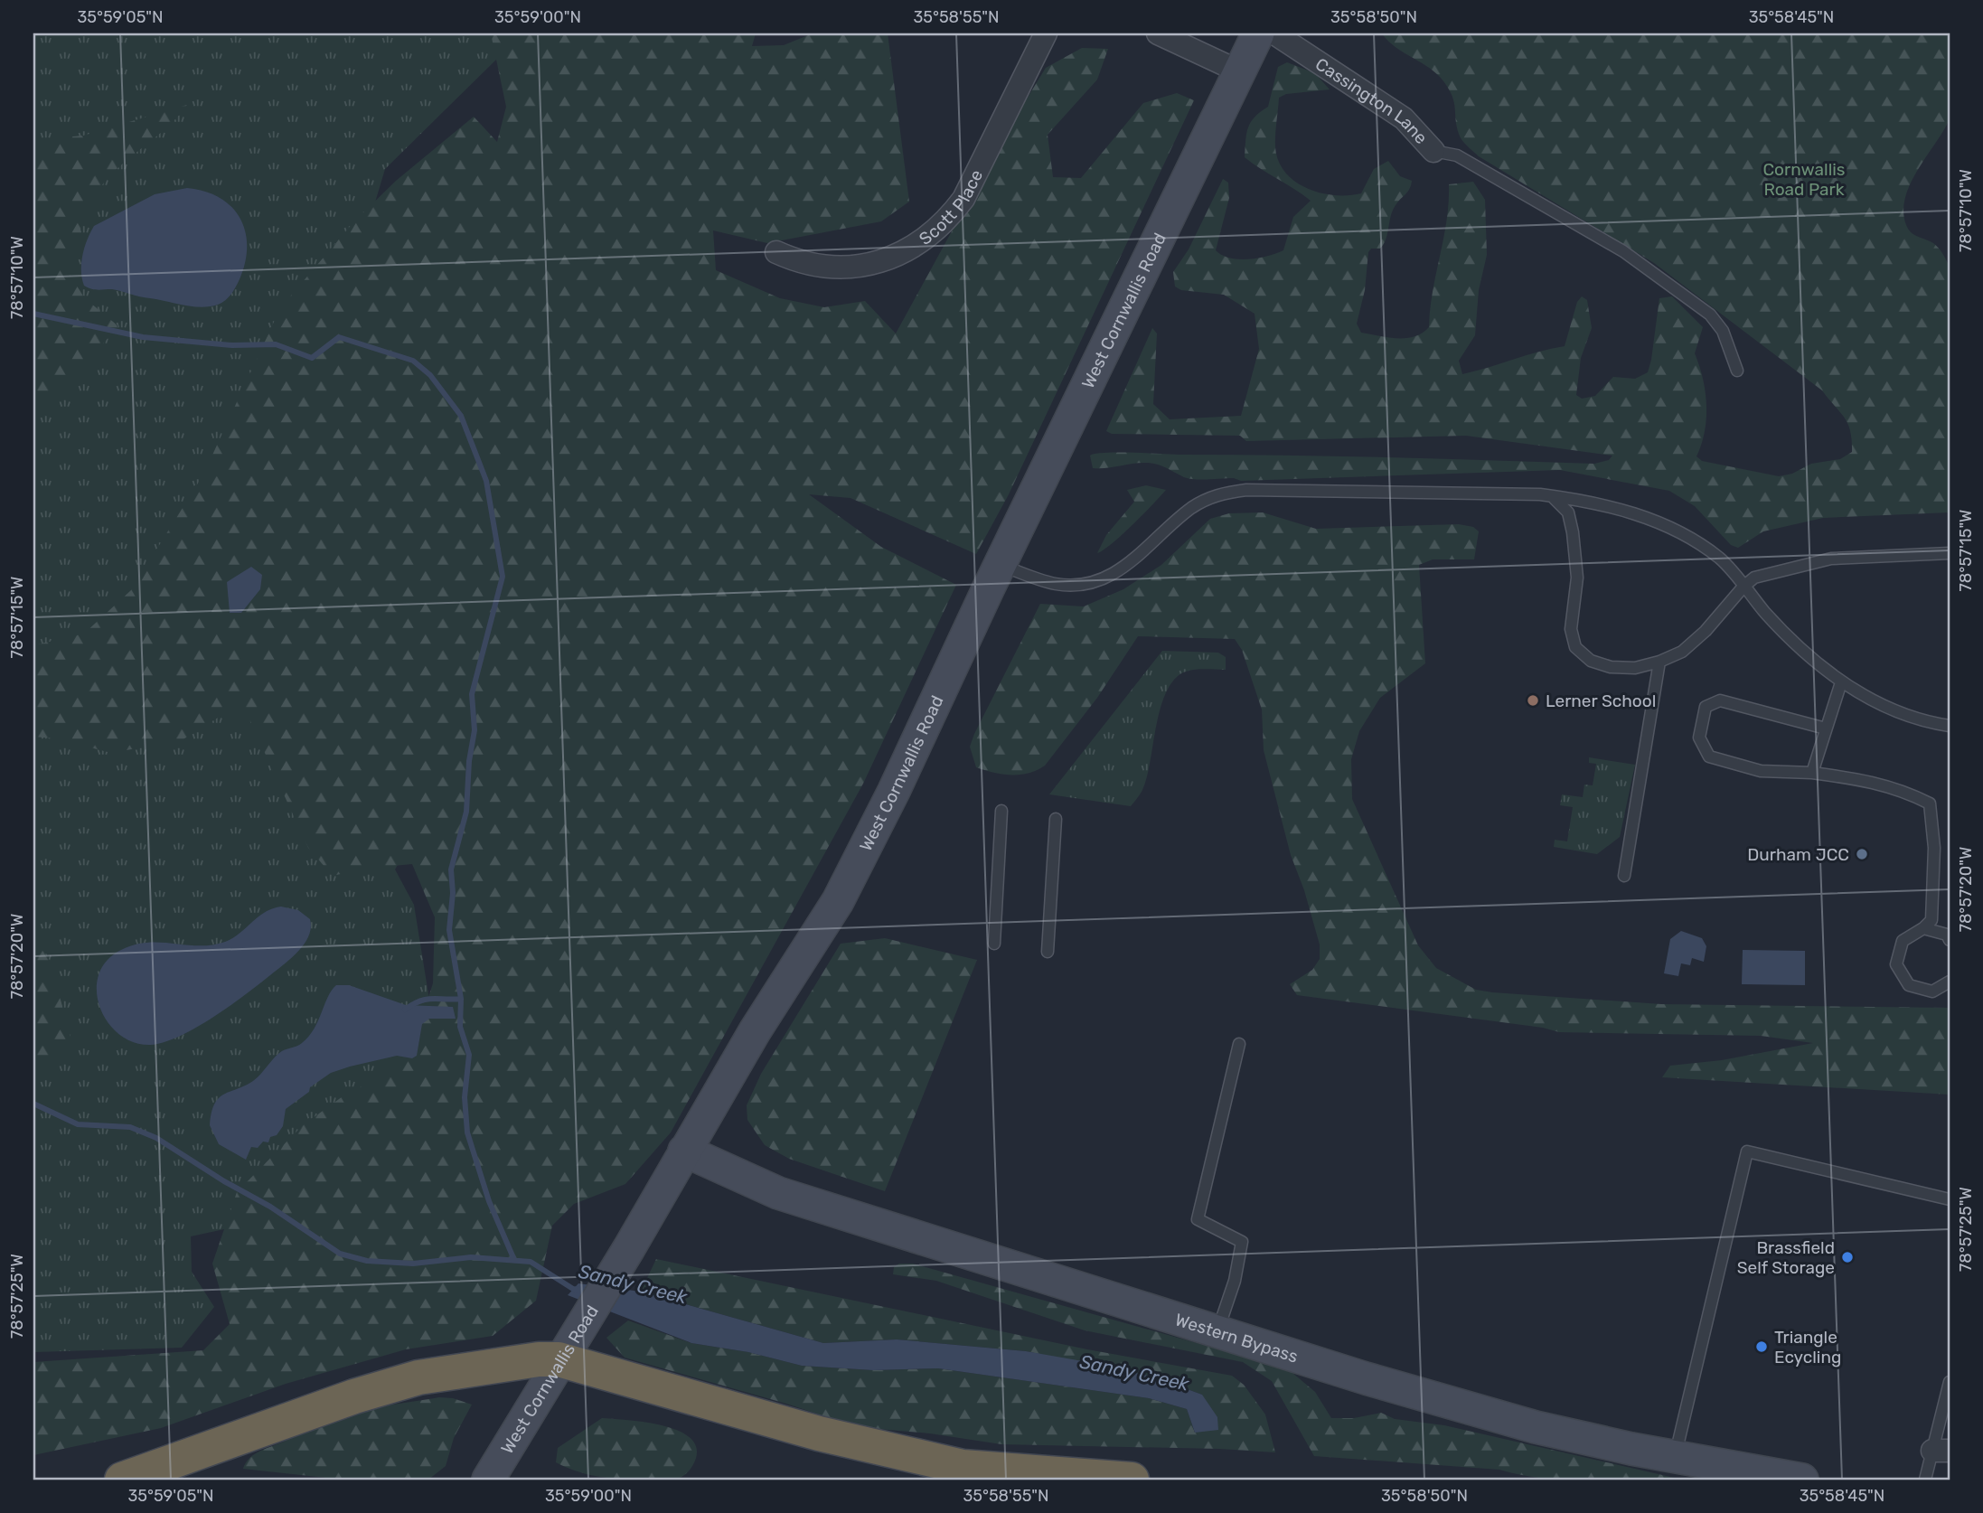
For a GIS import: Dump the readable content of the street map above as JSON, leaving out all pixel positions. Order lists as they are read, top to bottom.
{
  "streets": {
    "street": [
      "Cassington Lane",
      "Scott Place",
      "West Cornwallis Road",
      "Western Bypass"
    ]
  },
  "crossings": [
    ["West Cornwallis Road", "Western Bypass"]
  ],
  "water": ["Sandy Creek"],
  "parks": ["Cornwallis Road Park"],
  "places": [
    "Lerner School",
    "Durham JCC",
    "Brassfield Self Storage",
    "Triangle Ecycling"
  ],
  "coordinates": [
    "35°59'05\"N",
    "35°59'00\"N",
    "35°58'55\"N",
    "35°58'50\"N",
    "35°58'45\"N",
    "78°57'10\"W",
    "78°57'15\"W",
    "78°57'20\"W",
    "78°57'25\"W"
  ]
}
